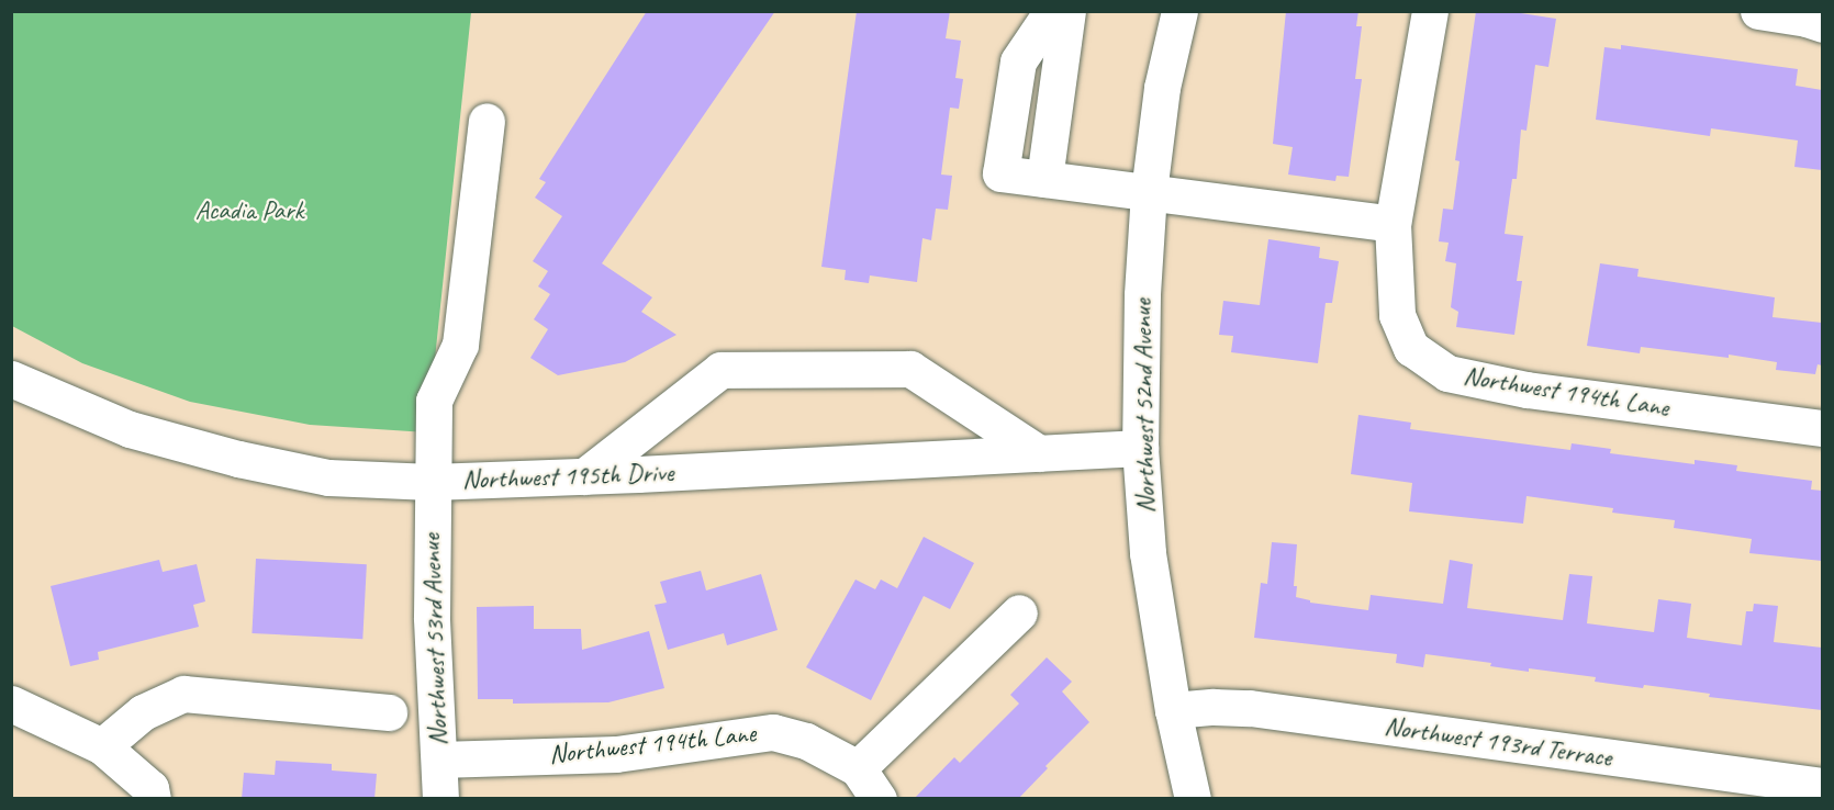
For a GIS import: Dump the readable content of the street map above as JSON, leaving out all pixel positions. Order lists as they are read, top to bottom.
{
  "streets": {
    "street": [
      "Northwest 194th Lane",
      "Northwest 52nd Avenue",
      "Northwest 195th Drive",
      "Northwest 53rd Avenue",
      "Northwest 193rd Terrace"
    ]
  },
  "crossings": [
    ["Northwest 194th Lane", "Northwest 53rd Avenue"],
    ["Northwest 52nd Avenue", "Northwest 195th Drive"],
    ["Northwest 52nd Avenue", "Northwest 193rd Terrace"],
    ["Northwest 195th Drive", "Northwest 53rd Avenue"]
  ],
  "parks": ["Acadia Park"]
}
